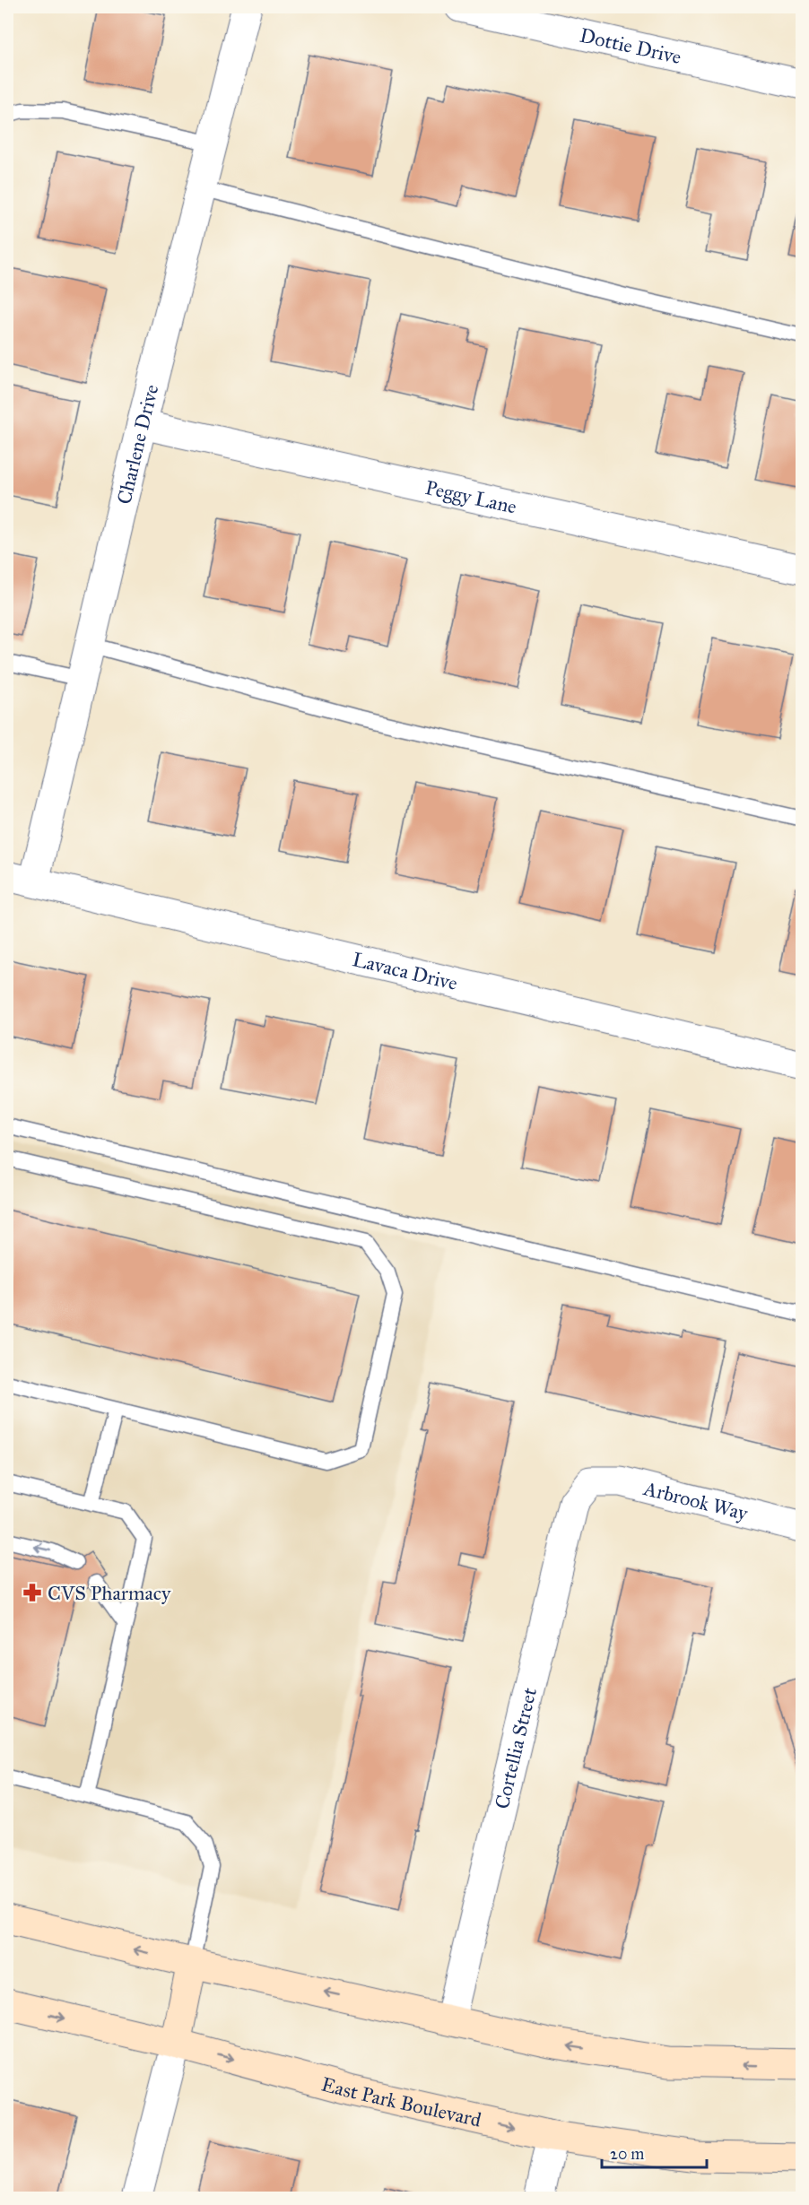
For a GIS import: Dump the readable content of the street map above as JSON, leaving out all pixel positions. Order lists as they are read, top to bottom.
{
  "streets": {
    "main road": ["East Park Boulevard"],
    "street": [
      "Dottie Drive",
      "Charlene Drive",
      "Peggy Lane",
      "Lavaca Drive",
      "Arbrook Way",
      "Cortellia Street"
    ]
  },
  "crossings": [
    ["Charlene Drive", "Peggy Lane"],
    ["Charlene Drive", "Lavaca Drive"],
    ["Arbrook Way", "Cortellia Street"]
  ],
  "places": {
    "pharmacy": ["CVS Pharmacy"]
  },
  "scale_bar": "20 m"
}
